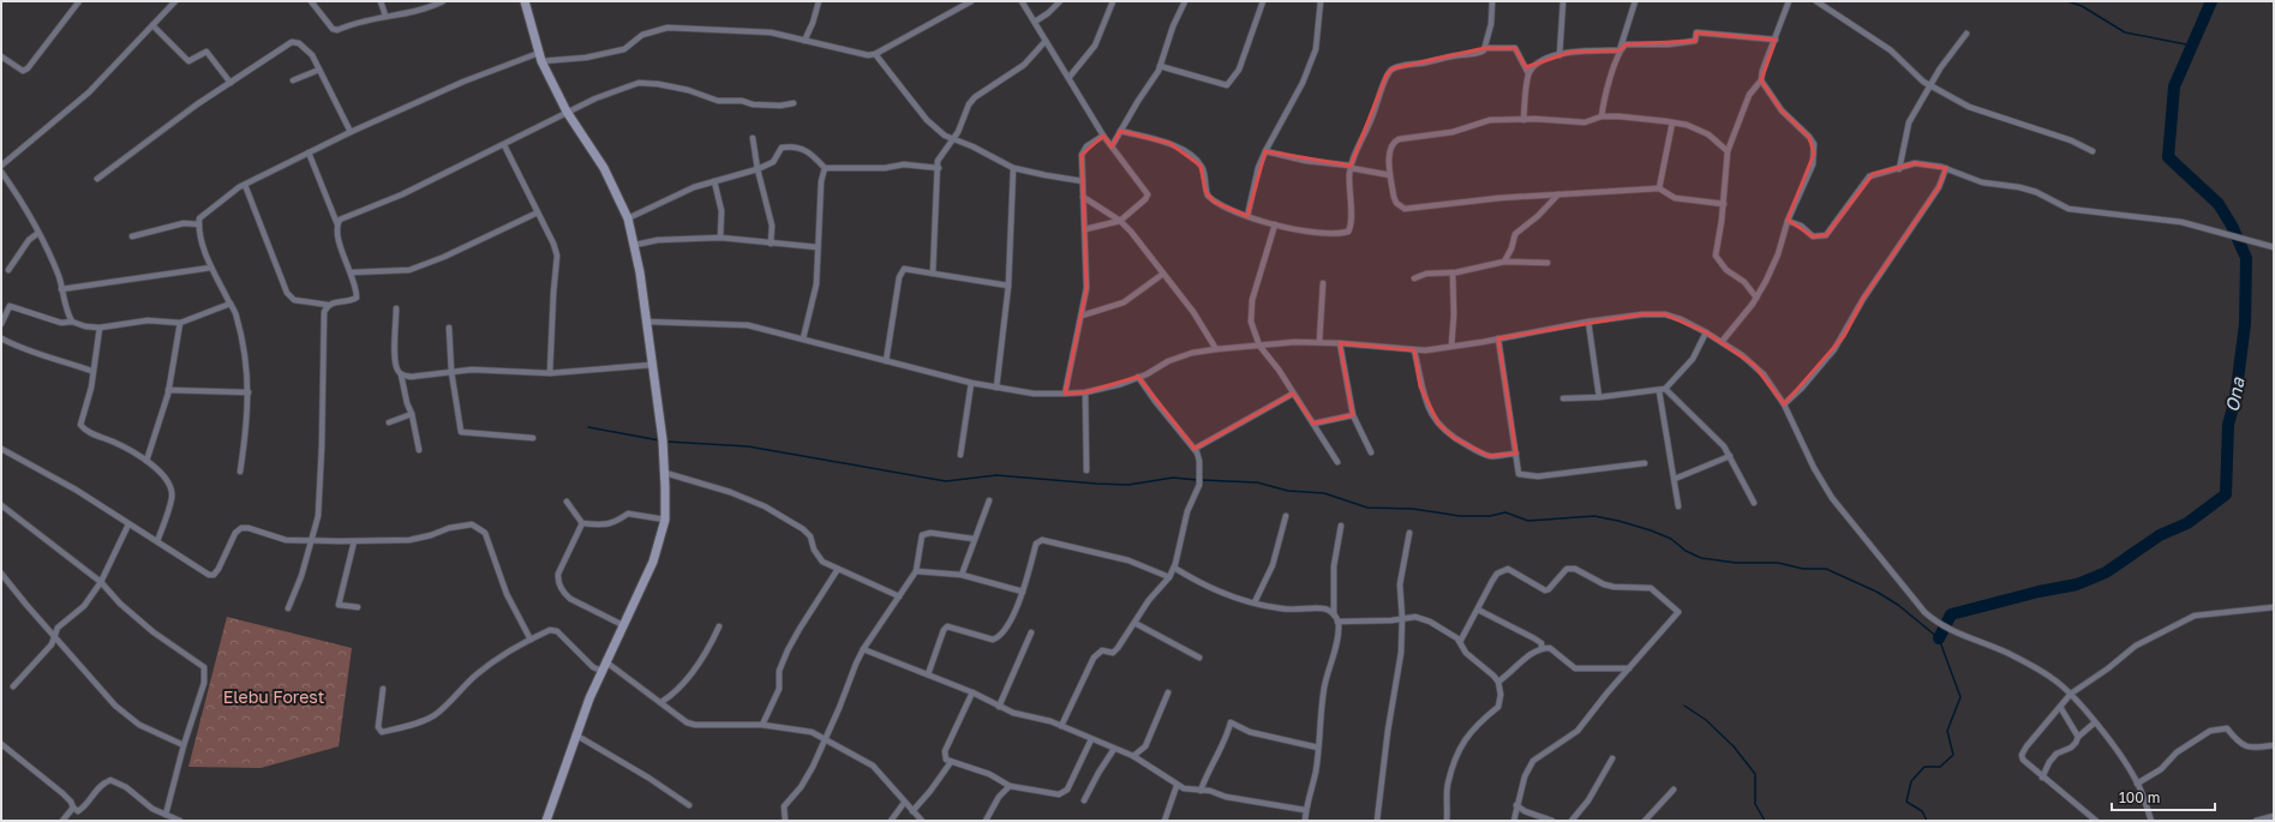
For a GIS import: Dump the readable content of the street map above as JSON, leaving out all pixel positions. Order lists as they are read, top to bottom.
{
  "water": ["Ona"],
  "parks": ["Elebu Forest"],
  "scale_bar": "100 m"
}
